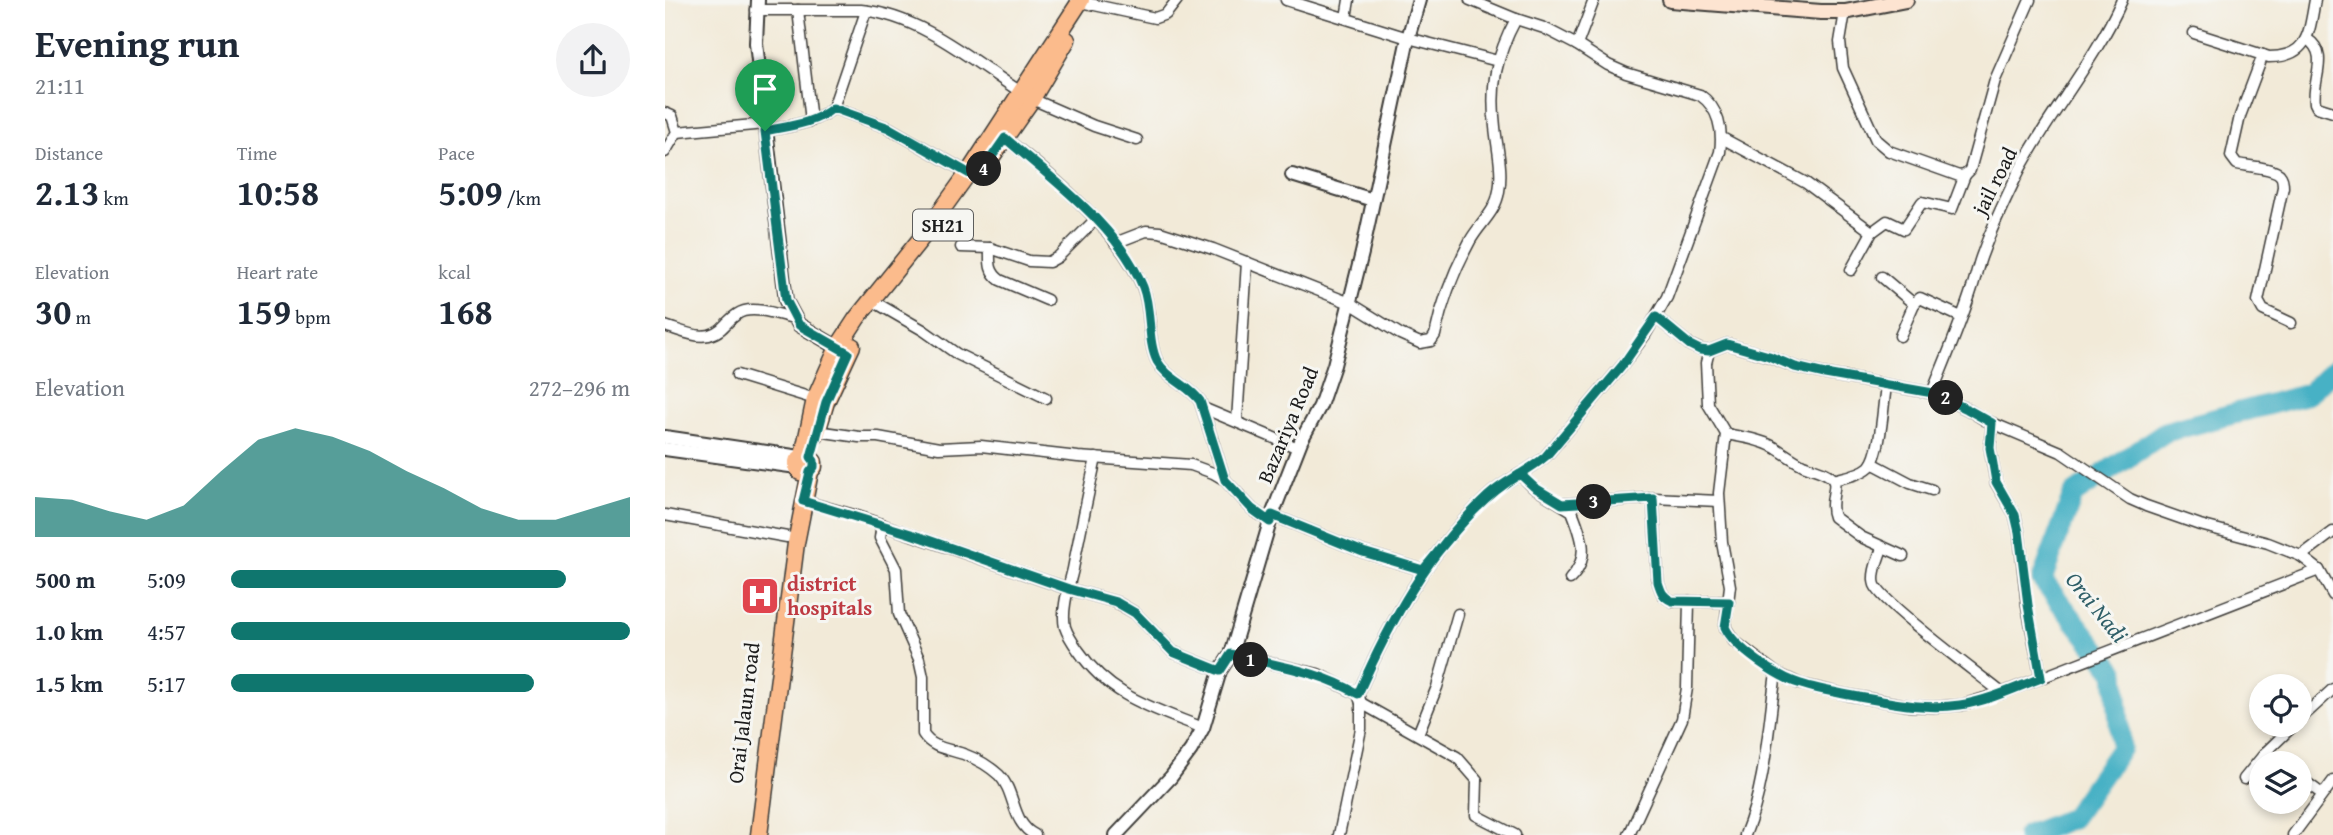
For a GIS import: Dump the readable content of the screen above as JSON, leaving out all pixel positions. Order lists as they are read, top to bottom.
{
  "streets": {
    "main road": ["SH21", "Orai Jalaun road"],
    "street": ["jail road", "Bazariya Road"]
  },
  "water": ["Orai Nadi"],
  "places": {
    "hospital": ["district hospitals"]
  },
  "page": {
    "heading": ["Evening run", "21:11"],
    "stats": [
      ["Distance", "2.13 km"],
      ["Time", "10:58"],
      ["Pace", "5:09 /km"],
      ["Elevation", "30 m"],
      ["Heart rate", "159 bpm"],
      ["kcal", "168"]
    ],
    "pins": [
      "4",
      "2",
      "3",
      "1"
    ],
    "chart": ["Elevation", "272–296 m"],
    "list": [
      {
        "name": "500 m",
        "note": "5:09"
      },
      {
        "name": "1.0 km",
        "note": "4:57"
      },
      {
        "name": "1.5 km",
        "note": "5:17"
      }
    ]
  }
}
